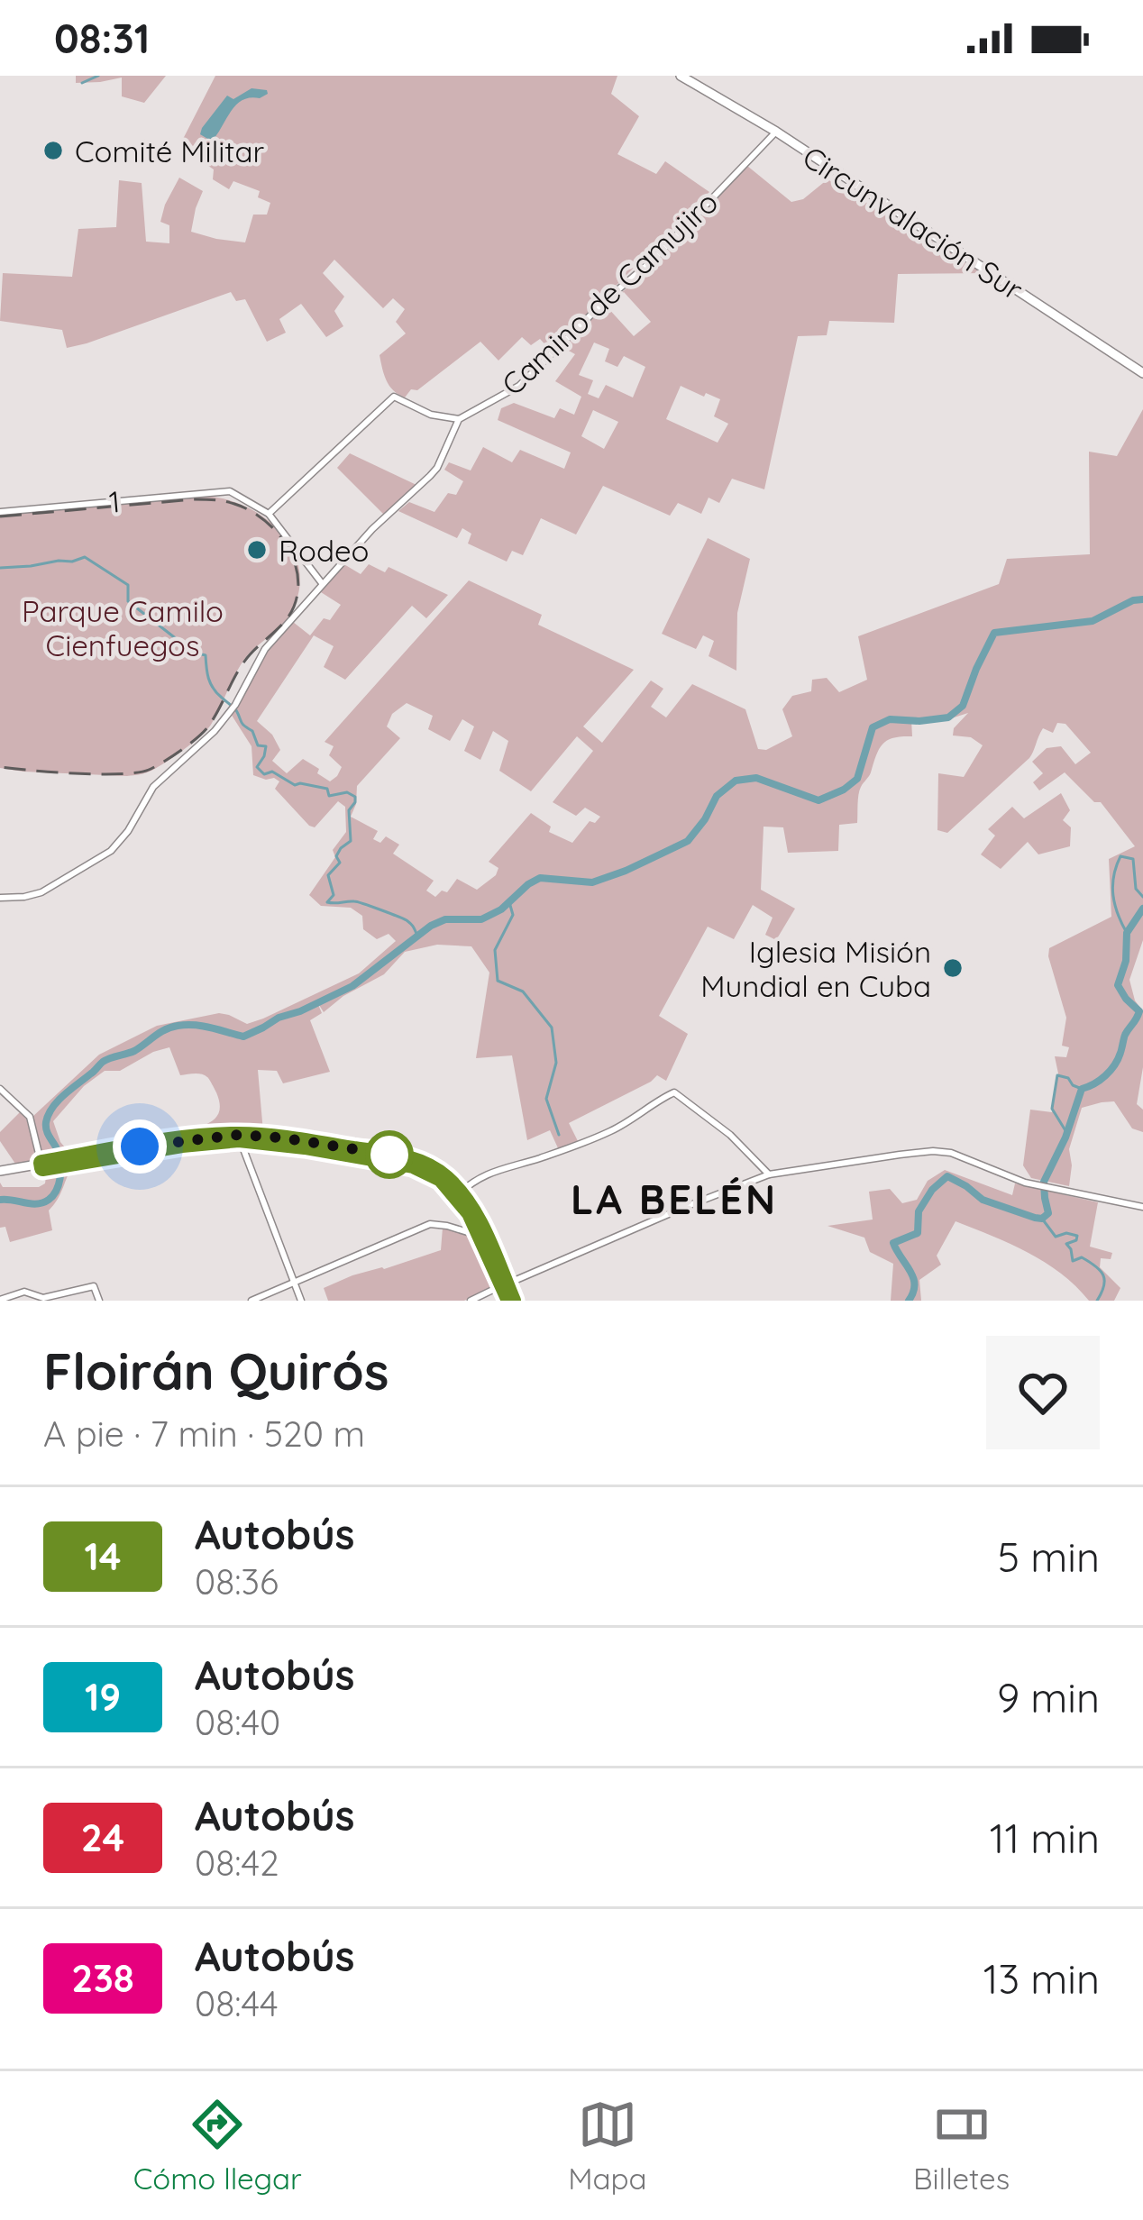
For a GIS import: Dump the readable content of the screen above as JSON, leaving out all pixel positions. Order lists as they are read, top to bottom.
{
  "streets": {
    "main road": ["Circunvalación Sur"],
    "street": ["Camino de Camujiro", "1"]
  },
  "crossings": [
    ["Circunvalación Sur", "Camino de Camujiro"]
  ],
  "districts": ["LA BELÉN"],
  "parks": ["Parque Camilo Cienfuegos"],
  "places": ["Comité Militar", "Rodeo", "Iglesia Misión Mundial en Cuba"],
  "lines": ["bus line 14"],
  "page": {
    "status": "08:31",
    "heading": ["Floirán Quirós", "A pie · 7 min · 520 m"],
    "list": [
      {
        "mark": "14",
        "name": "Autobús",
        "note": "08:36",
        "value": "5 min"
      },
      {
        "mark": "19",
        "name": "Autobús",
        "note": "08:40",
        "value": "9 min"
      },
      {
        "mark": "24",
        "name": "Autobús",
        "note": "08:42",
        "value": "11 min"
      },
      {
        "mark": "238",
        "name": "Autobús",
        "note": "08:44",
        "value": "13 min"
      }
    ],
    "tabs": ["Cómo llegar", "Mapa", "Billetes"]
  }
}
